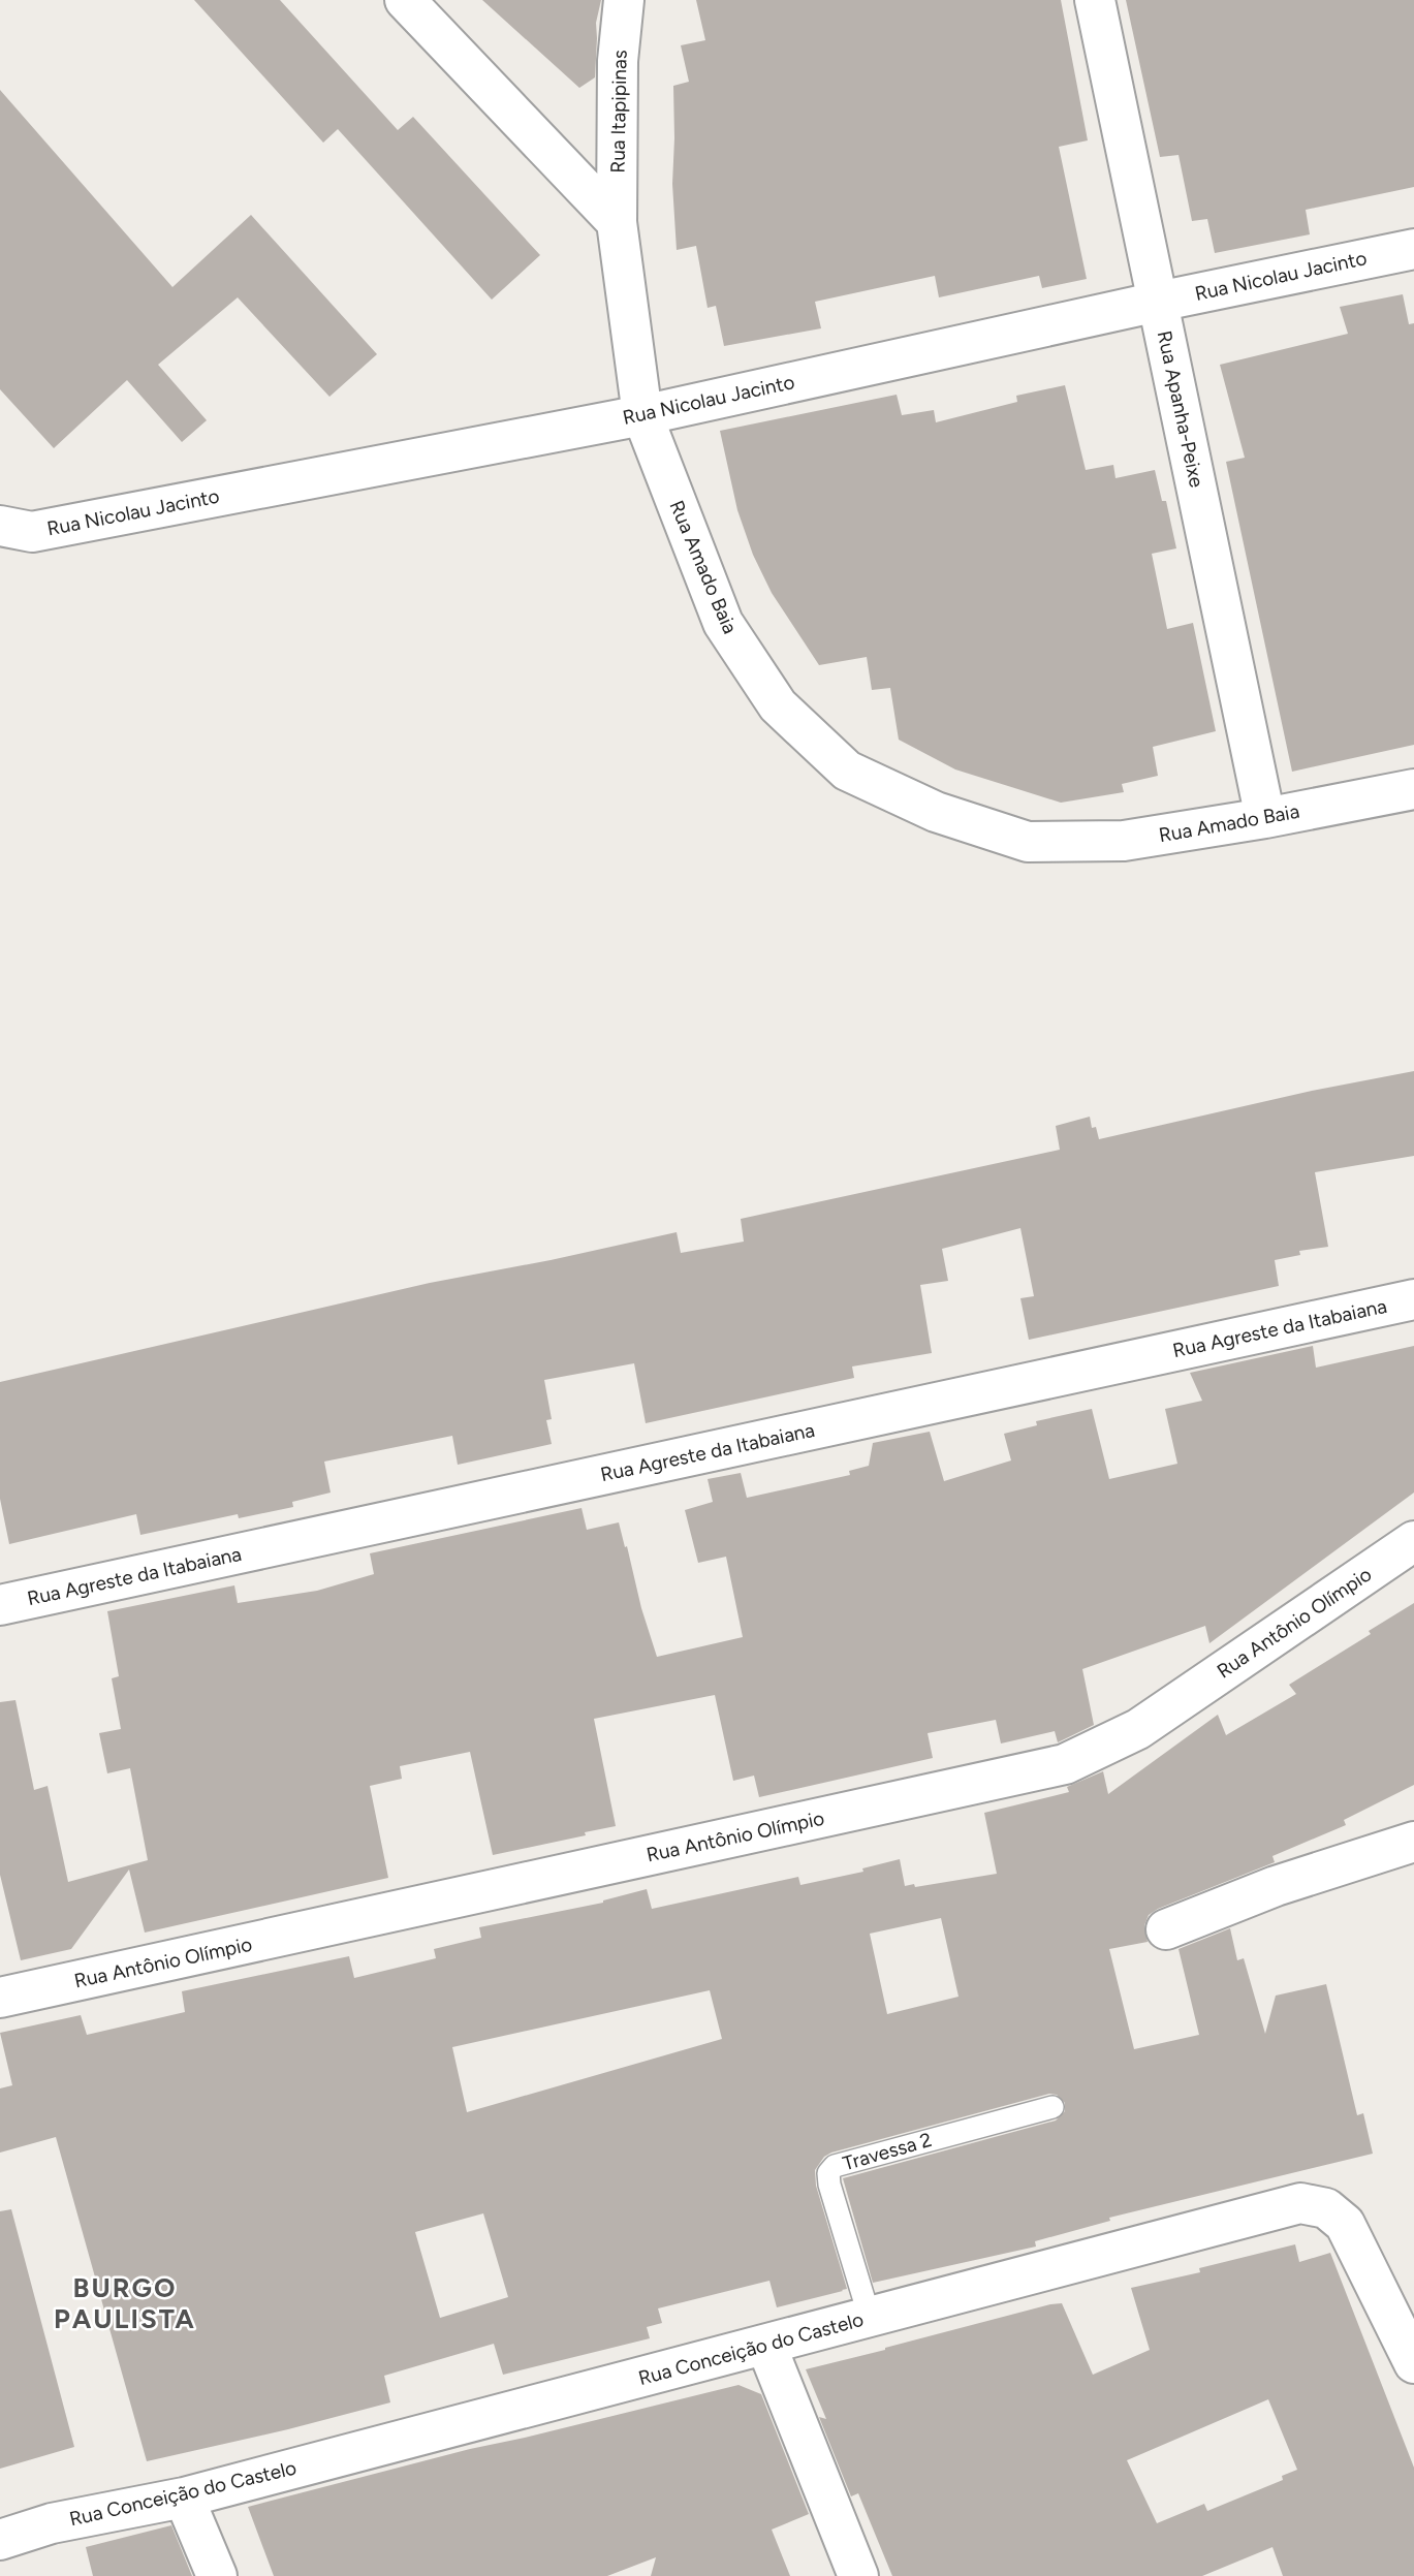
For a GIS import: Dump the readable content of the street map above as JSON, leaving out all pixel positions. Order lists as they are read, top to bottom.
{
  "streets": {
    "street": [
      "Rua Itapipinas",
      "Rua Nicolau Jacinto",
      "Rua Apanha-Peixe",
      "Rua Amado Baia",
      "Rua Agreste da Itabaiana",
      "Rua Antônio Olímpio",
      "Rua Conceição do Castelo"
    ],
    "lane": ["Travessa 2"]
  },
  "crossings": [
    ["Rua Itapipinas", "Rua Amado Baia"],
    ["Rua Nicolau Jacinto", "Rua Apanha-Peixe"],
    ["Rua Nicolau Jacinto", "Rua Amado Baia"],
    ["Rua Apanha-Peixe", "Rua Amado Baia"],
    ["Travessa 2", "Rua Conceição do Castelo"]
  ],
  "districts": ["BURGO PAULISTA"]
}
